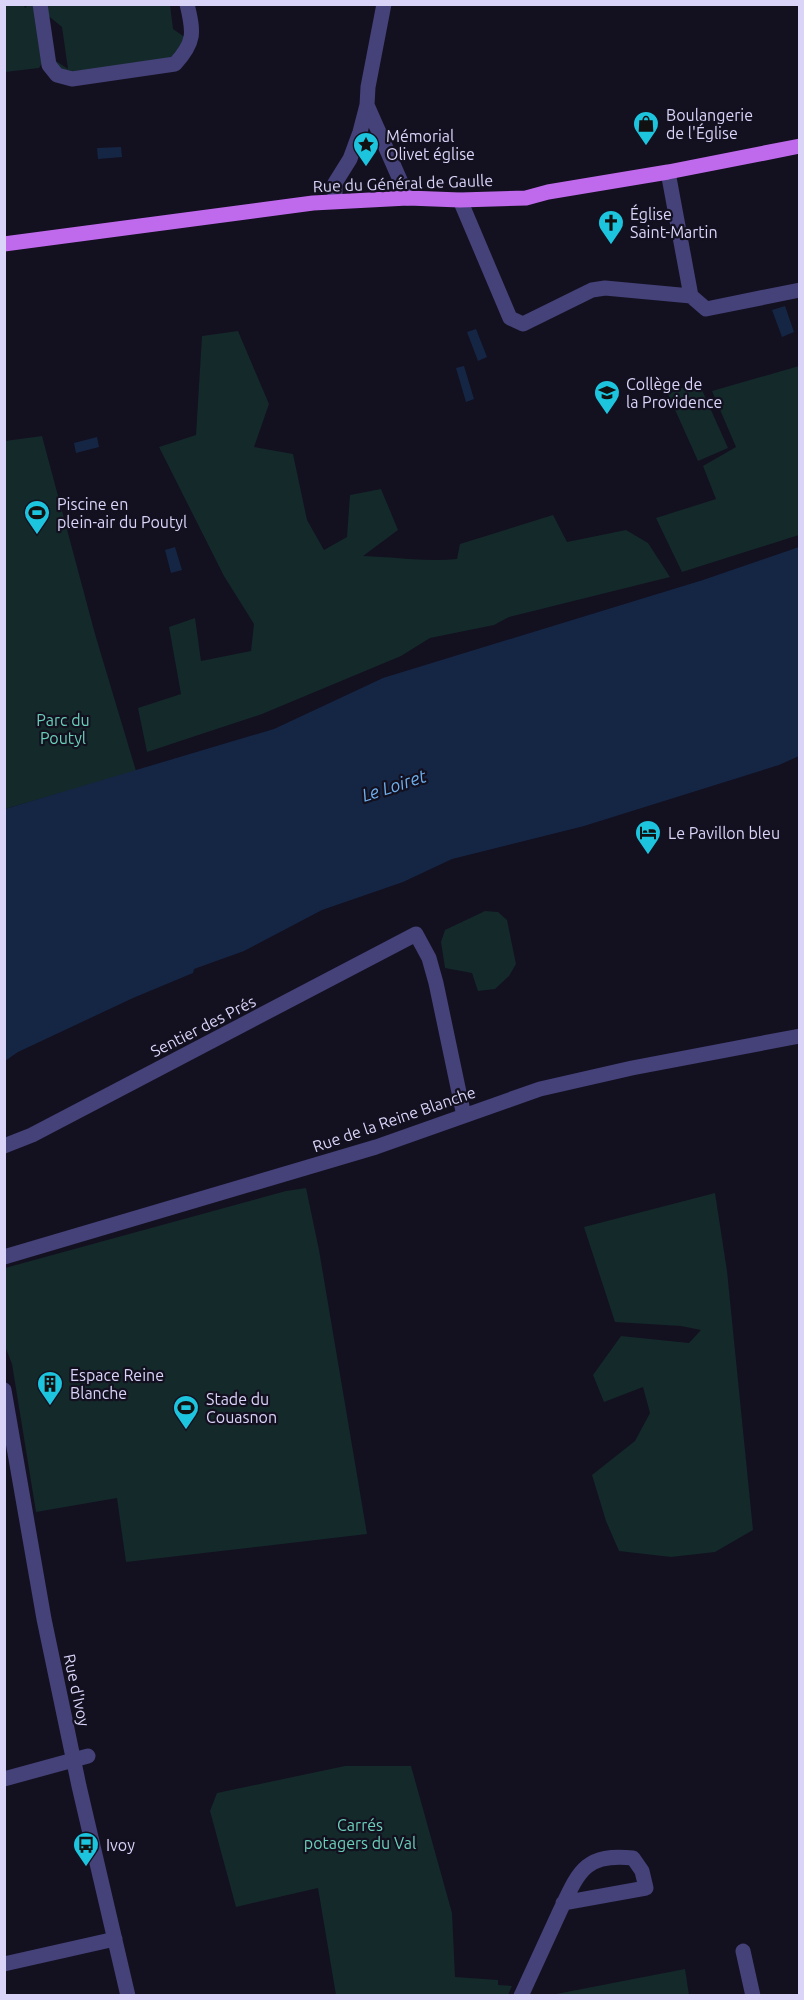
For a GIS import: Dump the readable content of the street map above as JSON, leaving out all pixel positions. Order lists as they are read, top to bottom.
{
  "streets": {
    "main road": ["Rue du Général de Gaulle"],
    "street": ["Sentier des Prés", "Rue de la Reine Blanche", "Rue d'Ivoy"]
  },
  "crossings": [
    ["Sentier des Prés", "Rue de la Reine Blanche"]
  ],
  "water": ["Le Loiret"],
  "parks": ["Parc du Poutyl", "Carrés potagers du Val"],
  "places": {
    "shop": ["Boulangerie de l'Église"],
    "place": ["Mémorial Olivet église"],
    "church": ["Église Saint-Martin"],
    "school or university": ["Collège de la Providence"],
    "sports": ["Piscine en plein-air du Poutyl", "Stade du Couasnon"],
    "hotel": ["Le Pavillon bleu"],
    "building": ["Espace Reine Blanche"],
    "bus stop": ["Ivoy"]
  }
}
